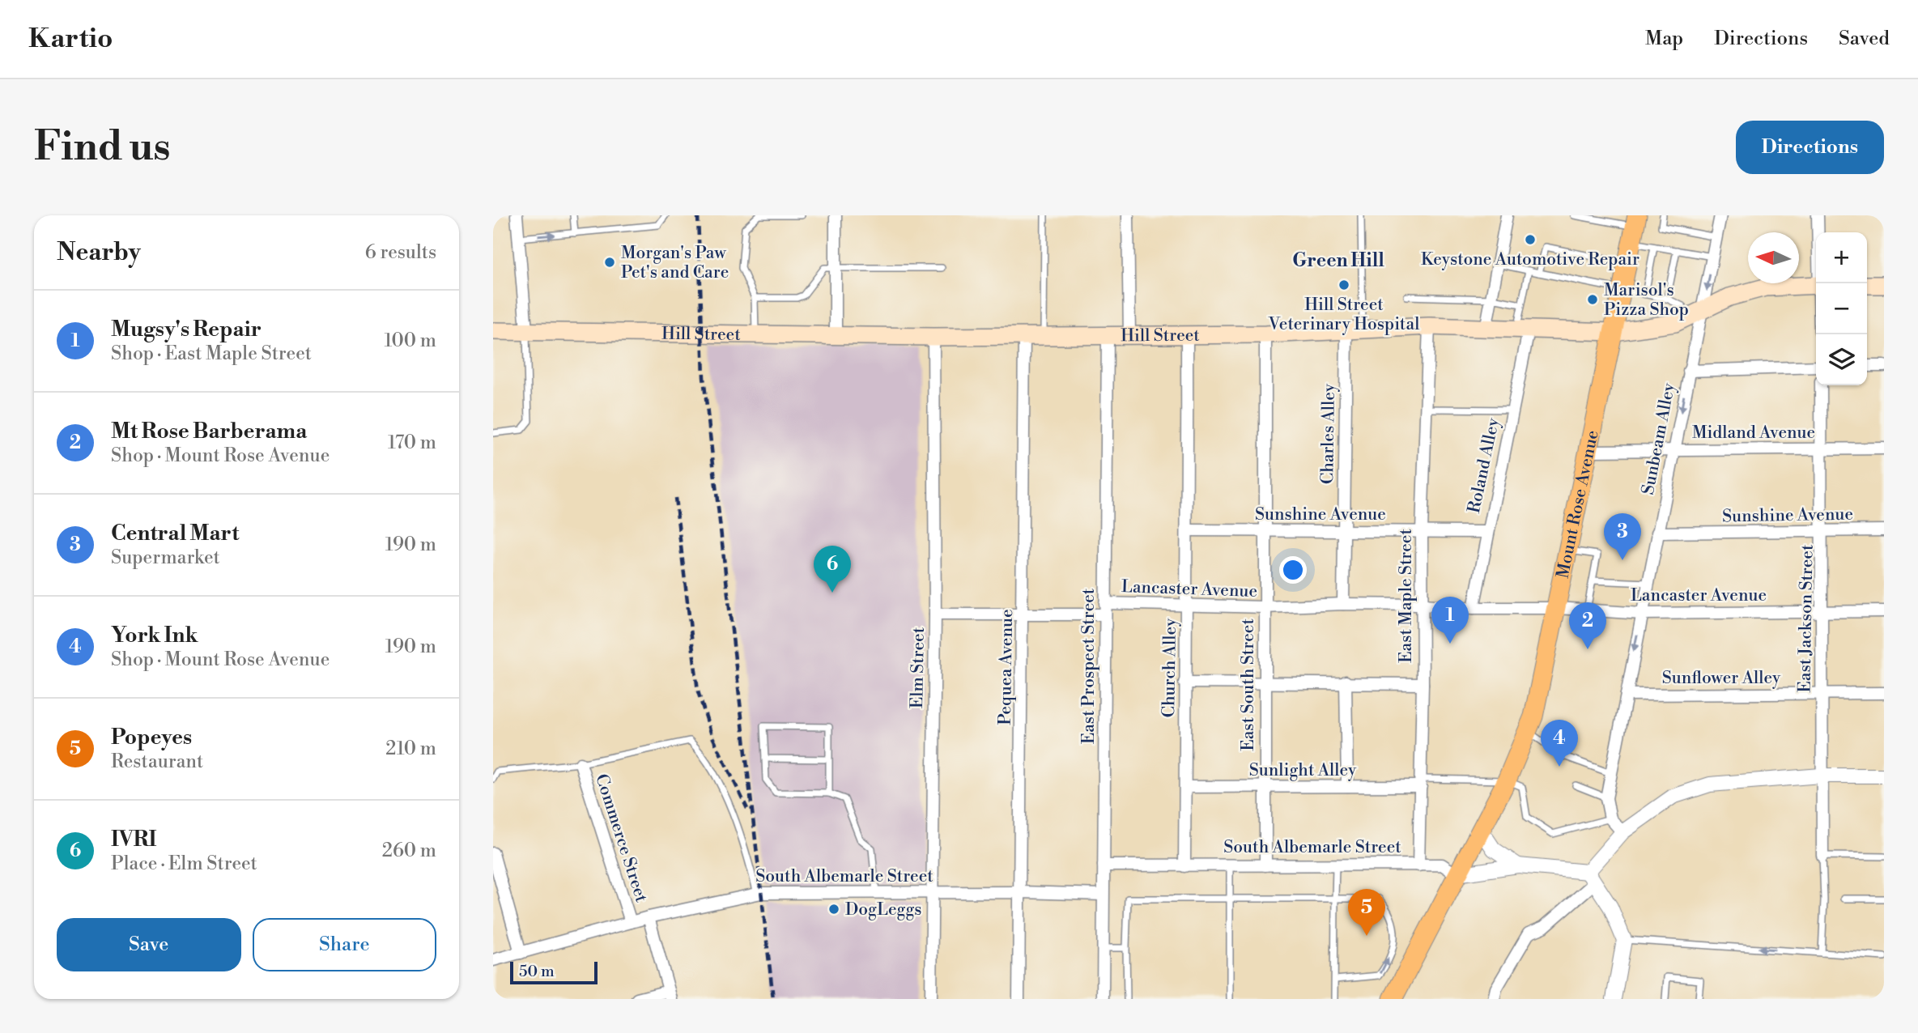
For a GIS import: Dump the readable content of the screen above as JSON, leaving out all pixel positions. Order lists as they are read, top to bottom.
{
  "streets": {
    "main road": ["Hill Street", "Mount Rose Avenue"],
    "street": [
      "Midland Avenue",
      "Charles Alley",
      "Sunbeam Alley",
      "Roland Alley",
      "Sunshine Avenue",
      "Lancaster Avenue",
      "East Maple Street",
      "East Jackson Street",
      "East Prospect Street",
      "Pequea Avenue",
      "Elm Street",
      "Church Alley",
      "Sunflower Alley",
      "East South Street",
      "Sunlight Alley",
      "Commerce Street",
      "South Albemarle Street"
    ]
  },
  "crossings": [
    ["Hill Street", "Charles Alley"],
    ["Hill Street", "Sunbeam Alley"],
    ["Hill Street", "Roland Alley"],
    ["Hill Street", "Mount Rose Avenue"],
    ["Hill Street", "East Maple Street"],
    ["Hill Street", "East Prospect Street"],
    ["Hill Street", "Pequea Avenue"],
    ["Hill Street", "Elm Street"],
    ["Hill Street", "Church Alley"],
    ["Hill Street", "East South Street"],
    ["Midland Avenue", "Sunbeam Alley"],
    ["Midland Avenue", "Mount Rose Avenue"],
    ["Midland Avenue", "East Jackson Street"],
    ["Charles Alley", "Sunshine Avenue"],
    ["Charles Alley", "Lancaster Avenue"],
    ["Sunbeam Alley", "Sunshine Avenue"],
    ["Sunbeam Alley", "Lancaster Avenue"],
    ["Sunbeam Alley", "Sunflower Alley"],
    ["Roland Alley", "Sunshine Avenue"],
    ["Roland Alley", "Lancaster Avenue"],
    ["Mount Rose Avenue", "Lancaster Avenue"],
    ["Mount Rose Avenue", "South Albemarle Street"],
    ["Sunshine Avenue", "East Maple Street"],
    ["Sunshine Avenue", "East Jackson Street"],
    ["Sunshine Avenue", "Church Alley"],
    ["Sunshine Avenue", "East South Street"],
    ["Lancaster Avenue", "East Maple Street"],
    ["Lancaster Avenue", "East Jackson Street"],
    ["Lancaster Avenue", "East Prospect Street"],
    ["Lancaster Avenue", "Pequea Avenue"],
    ["Lancaster Avenue", "Elm Street"],
    ["Lancaster Avenue", "Church Alley"],
    ["Lancaster Avenue", "East South Street"],
    ["East Maple Street", "Sunlight Alley"],
    ["East Maple Street", "South Albemarle Street"],
    ["East Jackson Street", "Sunflower Alley"],
    ["East Prospect Street", "South Albemarle Street"],
    ["Pequea Avenue", "South Albemarle Street"],
    ["Elm Street", "South Albemarle Street"],
    ["Church Alley", "Sunlight Alley"],
    ["Church Alley", "South Albemarle Street"],
    ["East South Street", "Sunlight Alley"],
    ["East South Street", "South Albemarle Street"],
    ["Commerce Street", "South Albemarle Street"]
  ],
  "one_way": ["Sunbeam Alley"],
  "districts": ["Green Hill"],
  "places": [
    "Keystone Automotive Repair",
    "Morgan's Paw Pet's and Care",
    "Hill Street Veterinary Hospital",
    "Marisol's Pizza Shop",
    "DogLeggs"
  ],
  "scale_bar": "50 m",
  "north": "left",
  "page": {
    "header": "Kartio",
    "nav": ["Map", "Directions", "Saved"],
    "buttons": [
      "Directions",
      ["Save", "Share"]
    ],
    "title": "Find us",
    "heading": ["Nearby", "6 results"],
    "map_buttons": ["+", "−"],
    "list": [
      {
        "mark": "1",
        "name": "Mugsy's Repair",
        "note": "Shop · East Maple Street",
        "value": "100 m"
      },
      {
        "mark": "2",
        "name": "Mt Rose Barberama",
        "note": "Shop · Mount Rose Avenue",
        "value": "170 m"
      },
      {
        "mark": "3",
        "name": "Central Mart",
        "note": "Supermarket",
        "value": "190 m"
      },
      {
        "mark": "4",
        "name": "York Ink",
        "note": "Shop · Mount Rose Avenue",
        "value": "190 m"
      },
      {
        "mark": "5",
        "name": "Popeyes",
        "note": "Restaurant",
        "value": "210 m"
      },
      {
        "mark": "6",
        "name": "IVRI",
        "note": "Place · Elm Street",
        "value": "260 m"
      }
    ],
    "pins": [
      "3",
      "6",
      "1",
      "2",
      "4",
      "5"
    ],
    "scale": "50 m"
  }
}
